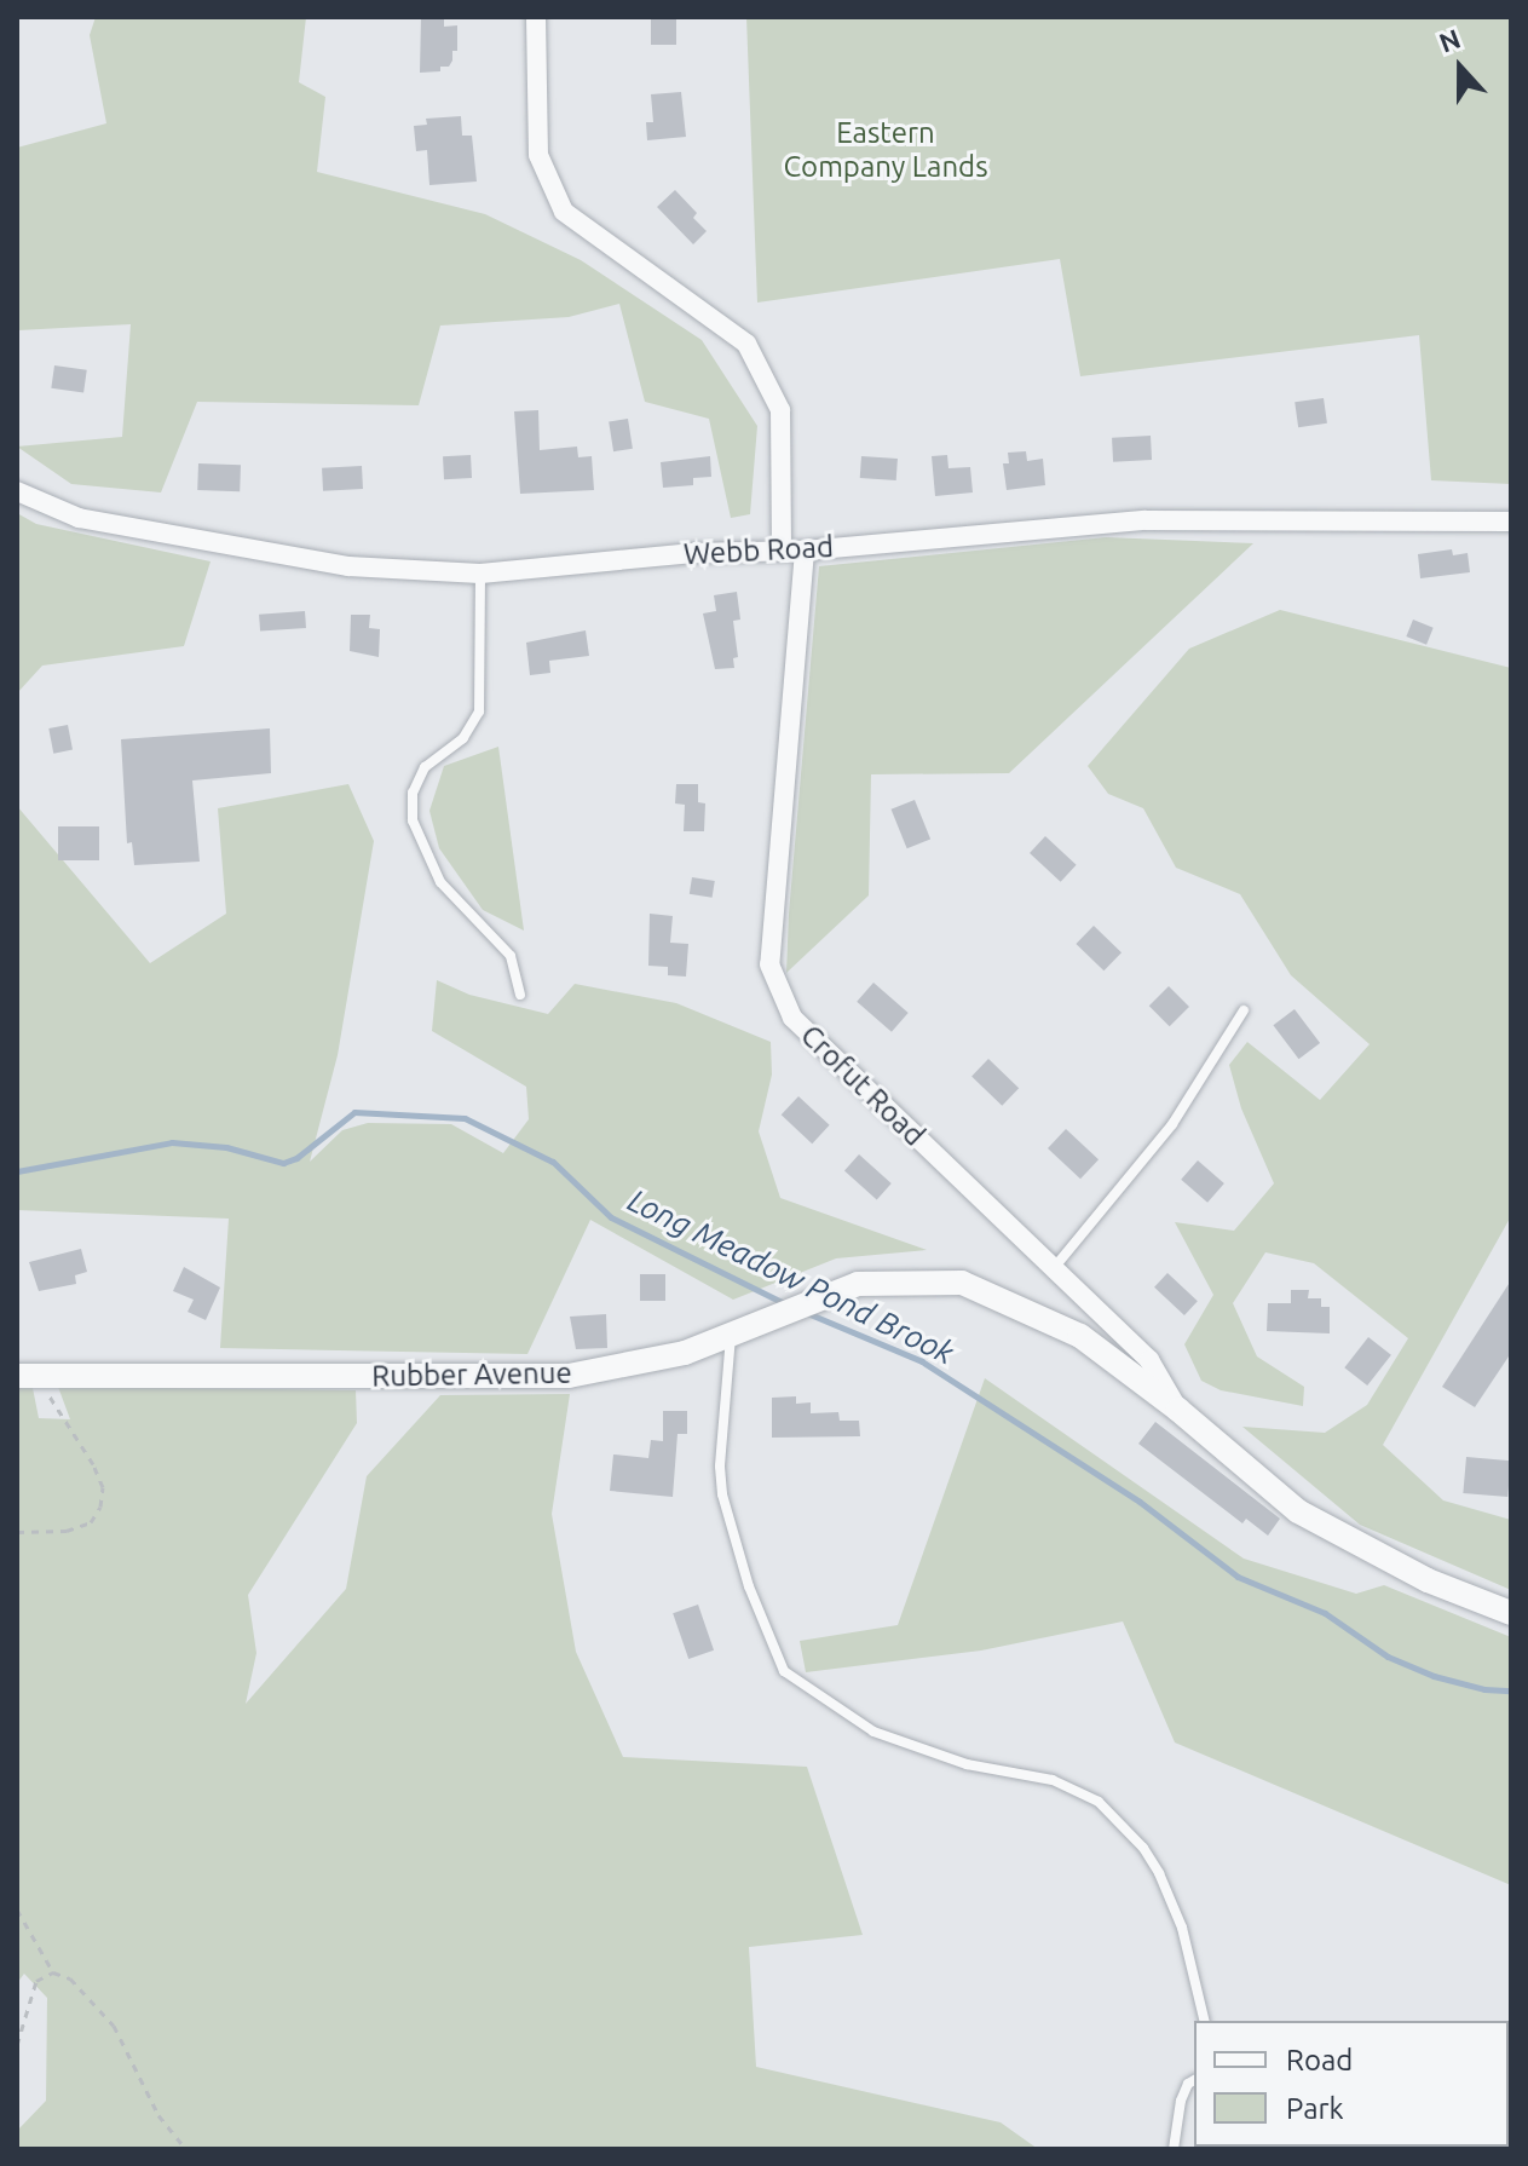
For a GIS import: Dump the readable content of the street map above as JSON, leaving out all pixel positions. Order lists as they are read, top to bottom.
{
  "streets": {
    "street": ["Webb Road", "Crofut Road", "Rubber Avenue"]
  },
  "crossings": [
    ["Webb Road", "Crofut Road"],
    ["Crofut Road", "Rubber Avenue"]
  ],
  "water": ["Long Meadow Pond Brook"],
  "parks": ["Eastern Company Lands"],
  "legend": ["Road", "Park"],
  "north": "top"
}
